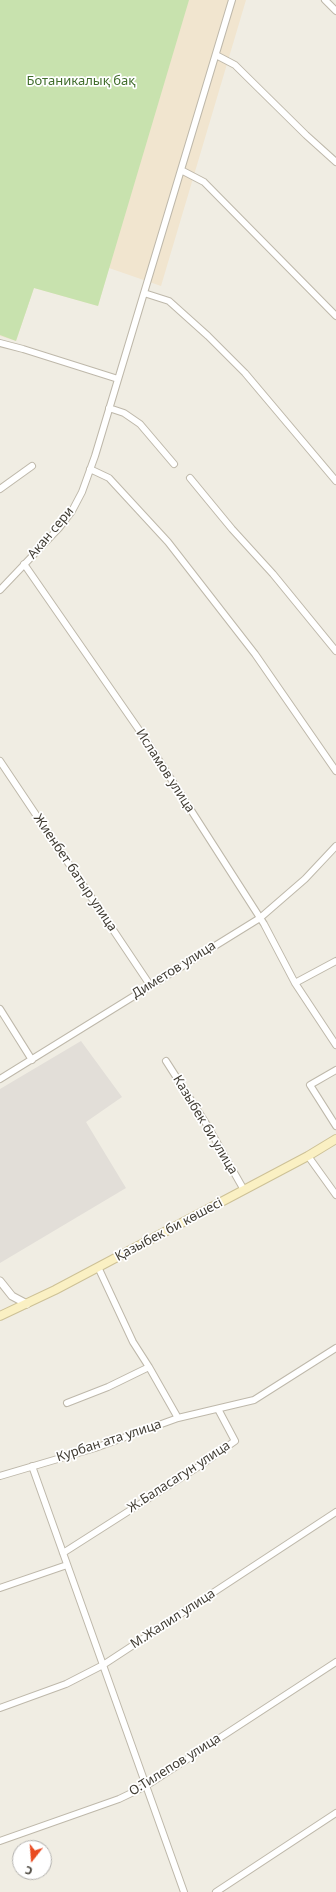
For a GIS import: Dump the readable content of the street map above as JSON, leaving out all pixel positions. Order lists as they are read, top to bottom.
{
  "streets": {
    "main road": ["Қазыбек би көшесі"],
    "street": [
      "Акан сери",
      "Исламов улица",
      "Жиенбет батыр улица",
      "Диметов улица",
      "Казыбек би улица",
      "Курбан ата улица",
      "Ж.Баласагун улица",
      "М.Жалил улица",
      "О.Тилепов улица"
    ]
  },
  "crossings": [
    ["Акан сери", "Исламов улица"],
    ["Исламов улица", "Диметов улица"],
    ["Жиенбет батыр улица", "Диметов улица"],
    ["Казыбек би улица", "Қазыбек би көшесі"],
    ["Курбан ата улица", "Ж.Баласагун улица"]
  ],
  "parks": ["Ботаникалық бақ"],
  "north": "bottom"
}
